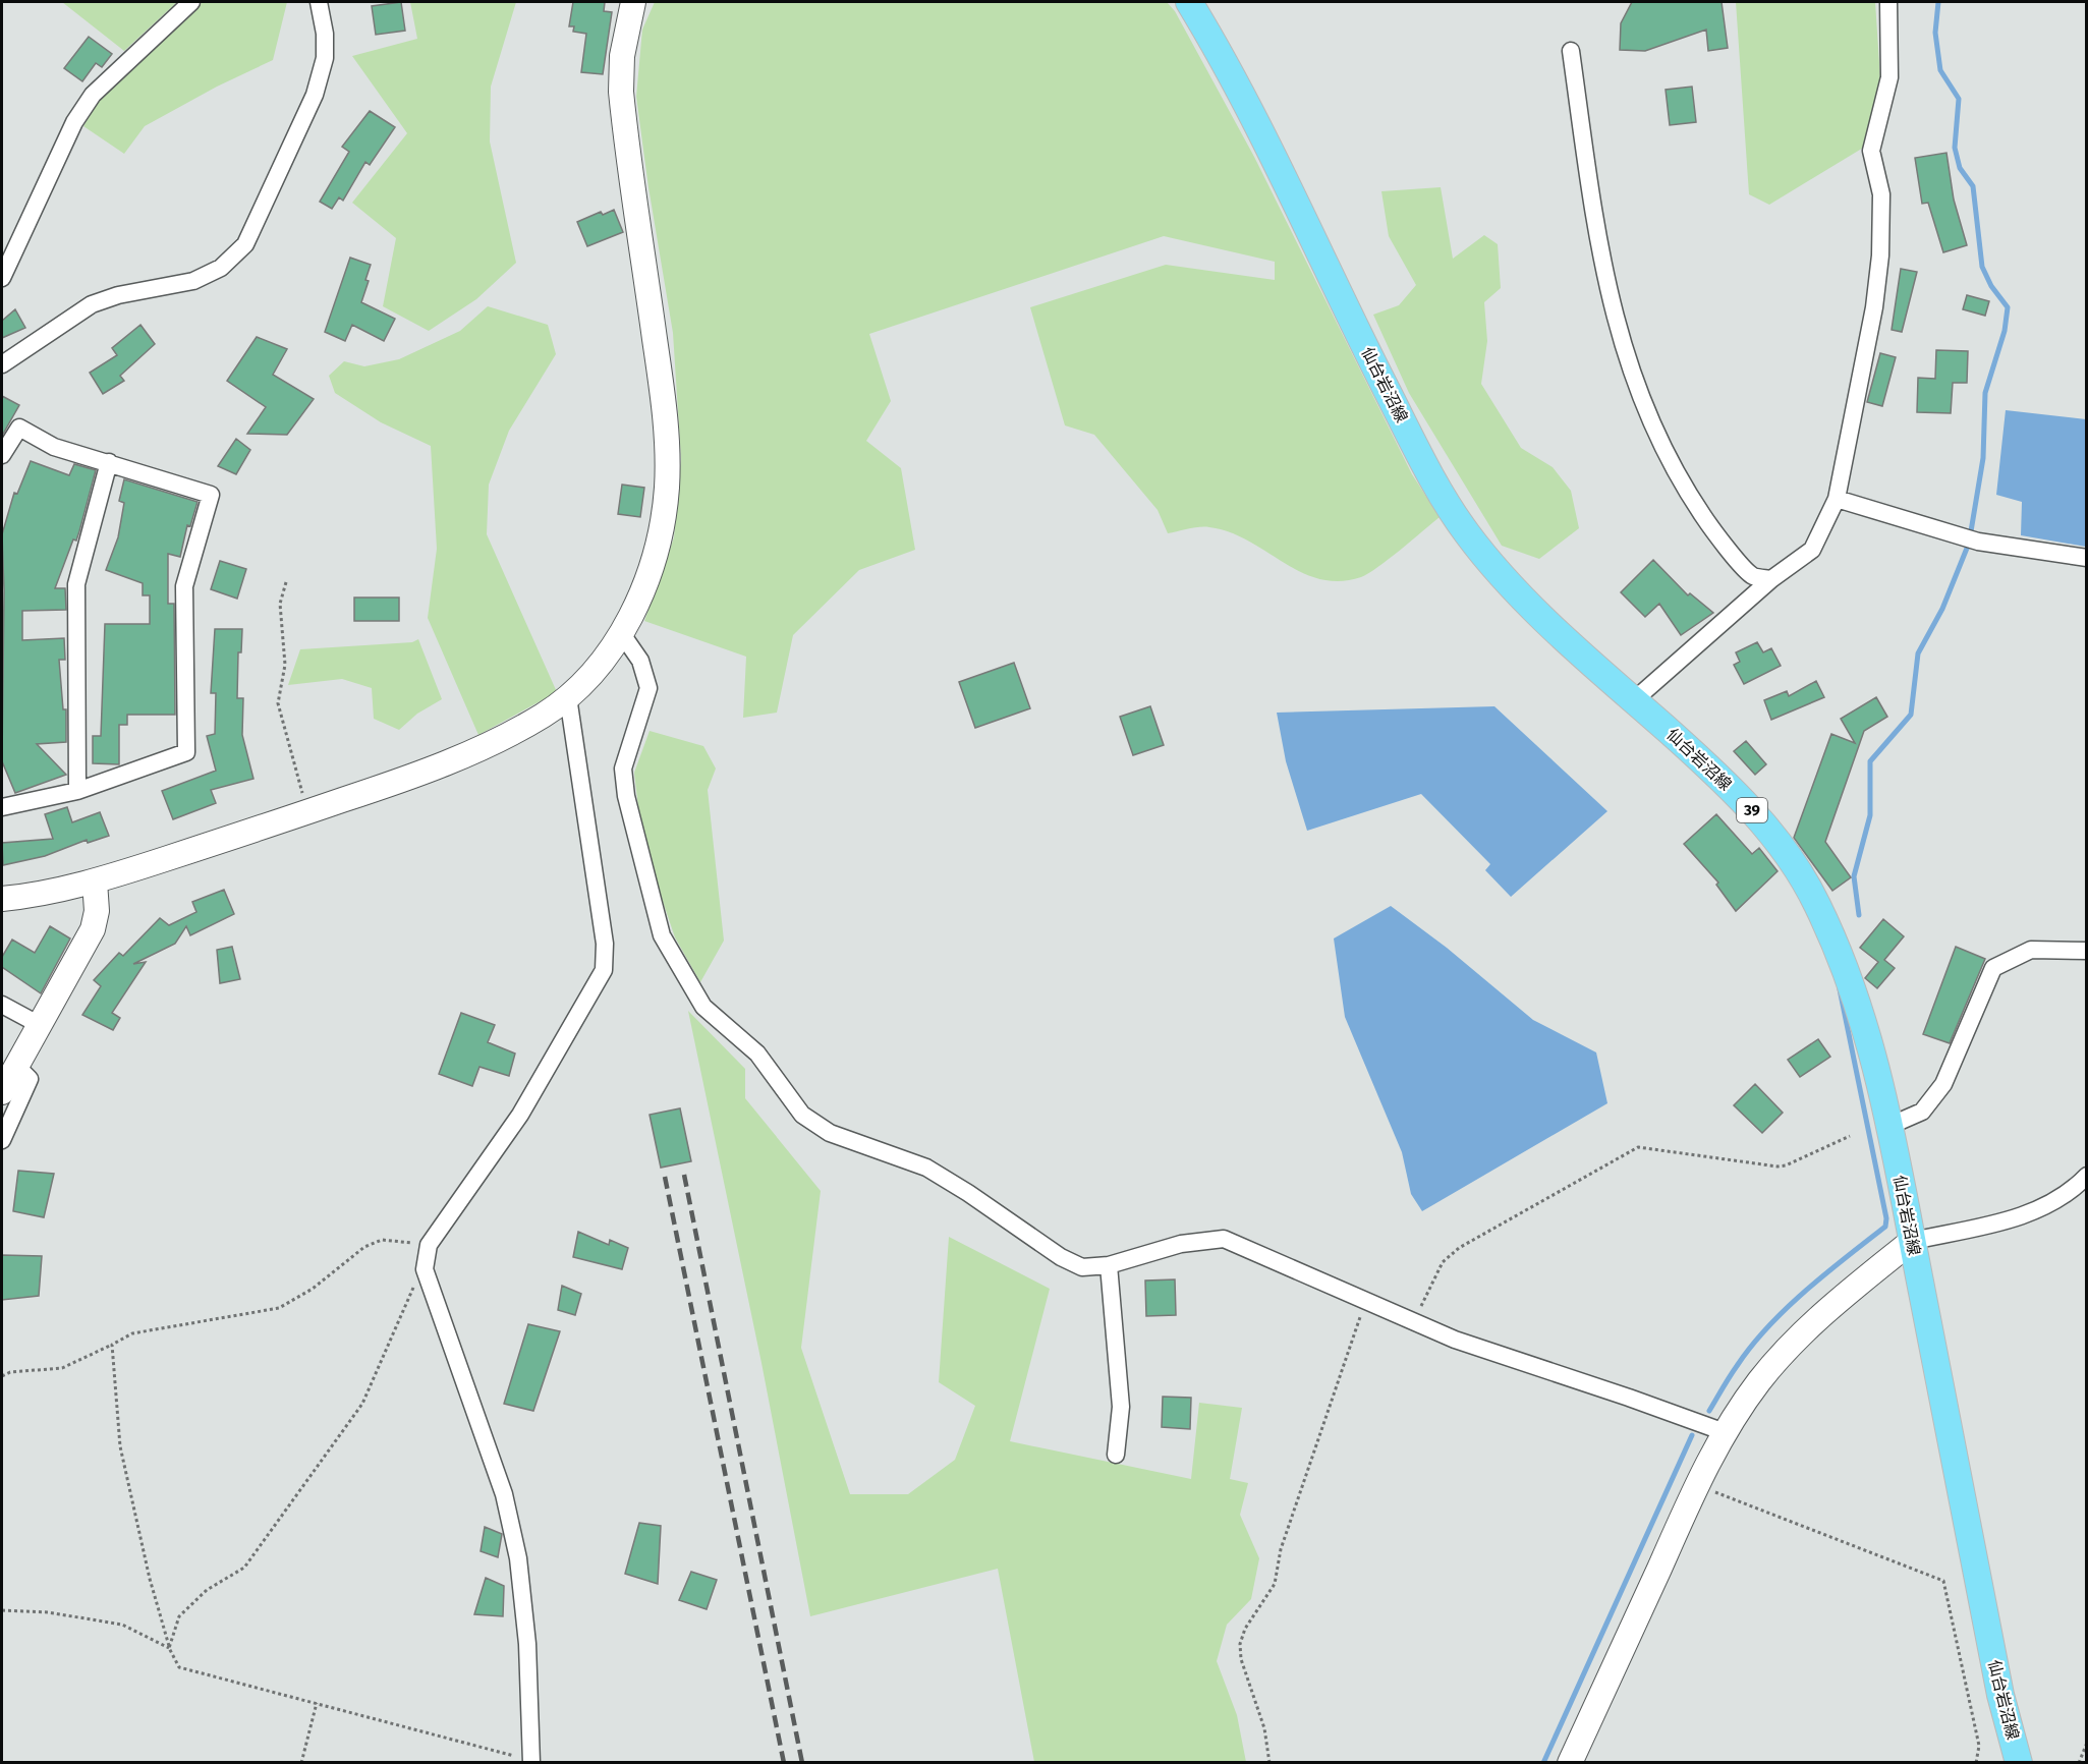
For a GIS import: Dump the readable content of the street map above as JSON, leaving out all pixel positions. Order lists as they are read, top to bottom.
{
  "streets": {
    "main road": ["仙台岩沼線", "39"]
  }
}
